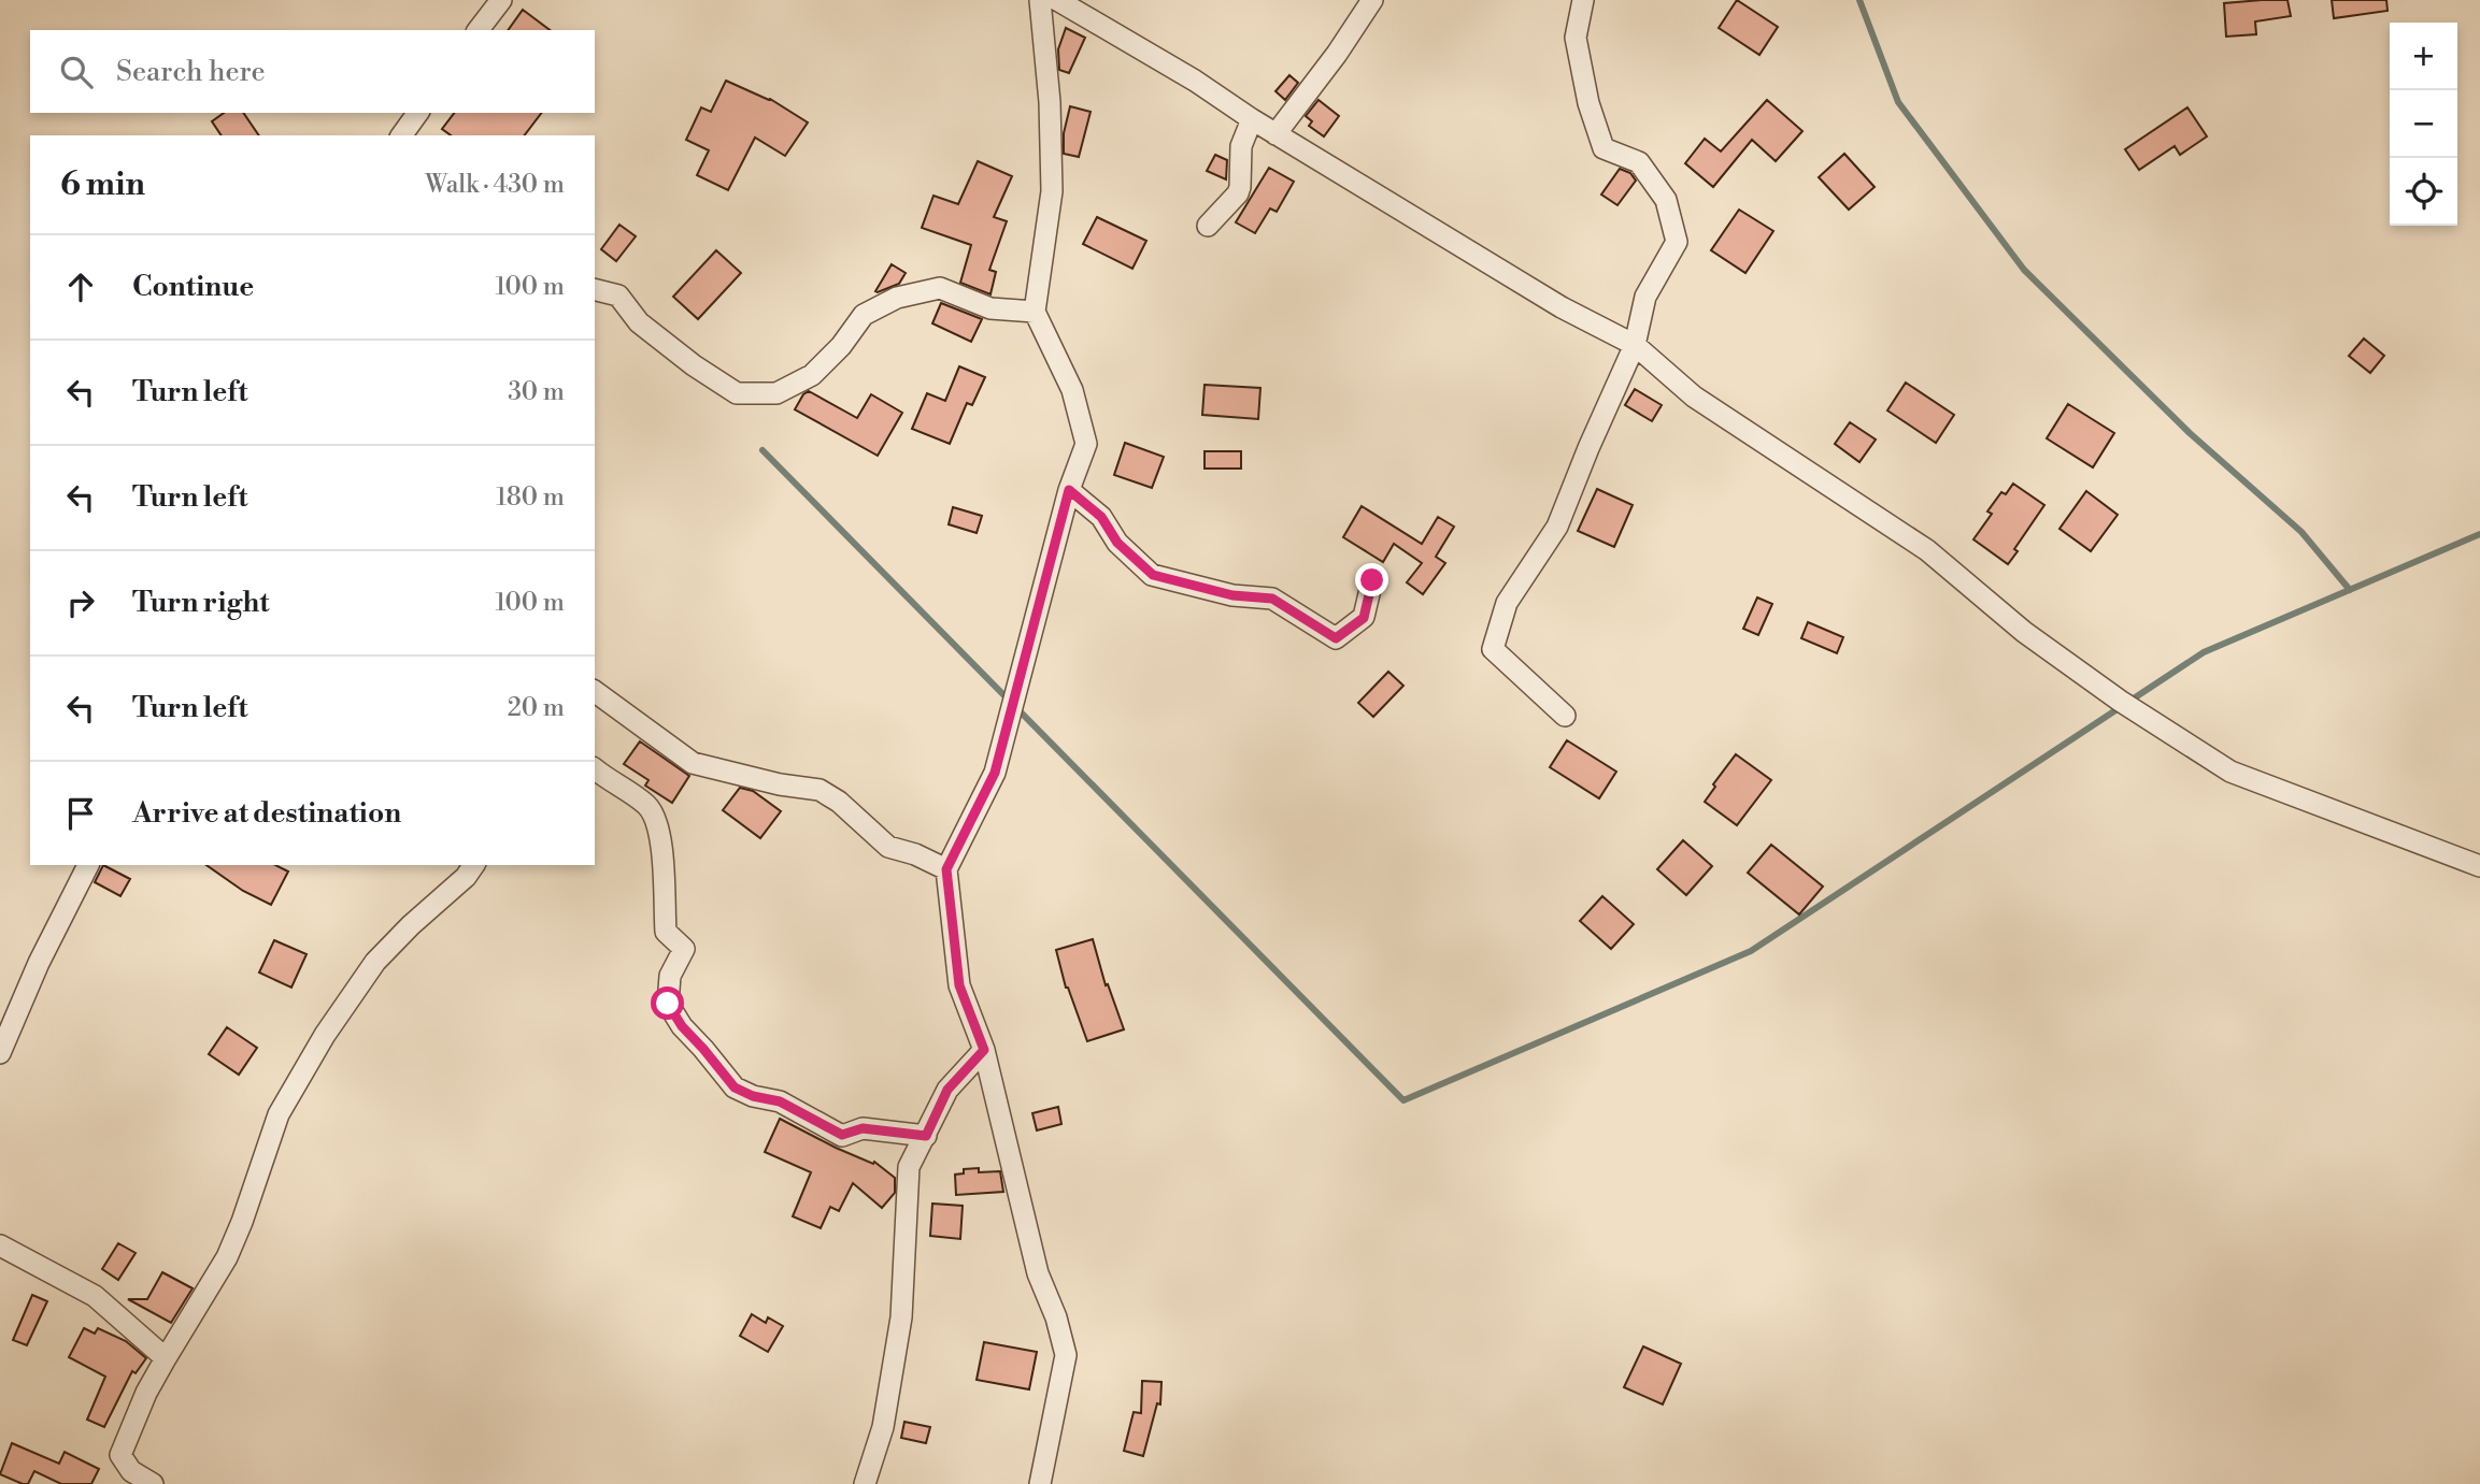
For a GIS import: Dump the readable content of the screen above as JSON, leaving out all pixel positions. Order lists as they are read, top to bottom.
{
  "page": {
    "map_buttons": ["+", "−"],
    "search": "Search here",
    "heading": ["6 min", "Walk · 430 m"],
    "list": [
      ["Continue", "100 m"],
      ["Turn left", "30 m"],
      ["Turn left", "180 m"],
      ["Turn right", "100 m"],
      ["Turn left", "20 m"],
      "Arrive at destination"
    ]
  }
}
